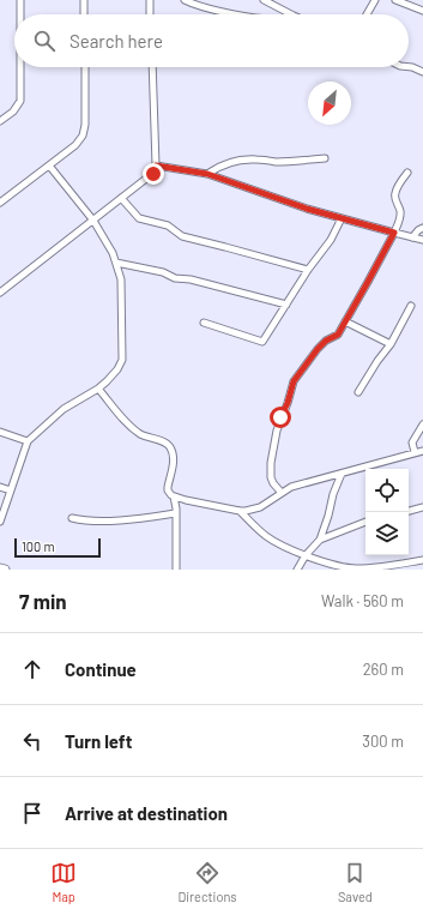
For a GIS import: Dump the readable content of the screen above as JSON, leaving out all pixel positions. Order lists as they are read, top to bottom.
{
  "scale_bar": "100 m",
  "north": "bottom left",
  "page": {
    "search": "Search here",
    "scale": "100 m",
    "heading": ["7 min", "Walk · 560 m"],
    "list": [
      ["Continue", "260 m"],
      ["Turn left", "300 m"],
      "Arrive at destination"
    ],
    "nav": ["Map", "Directions", "Saved"]
  }
}
